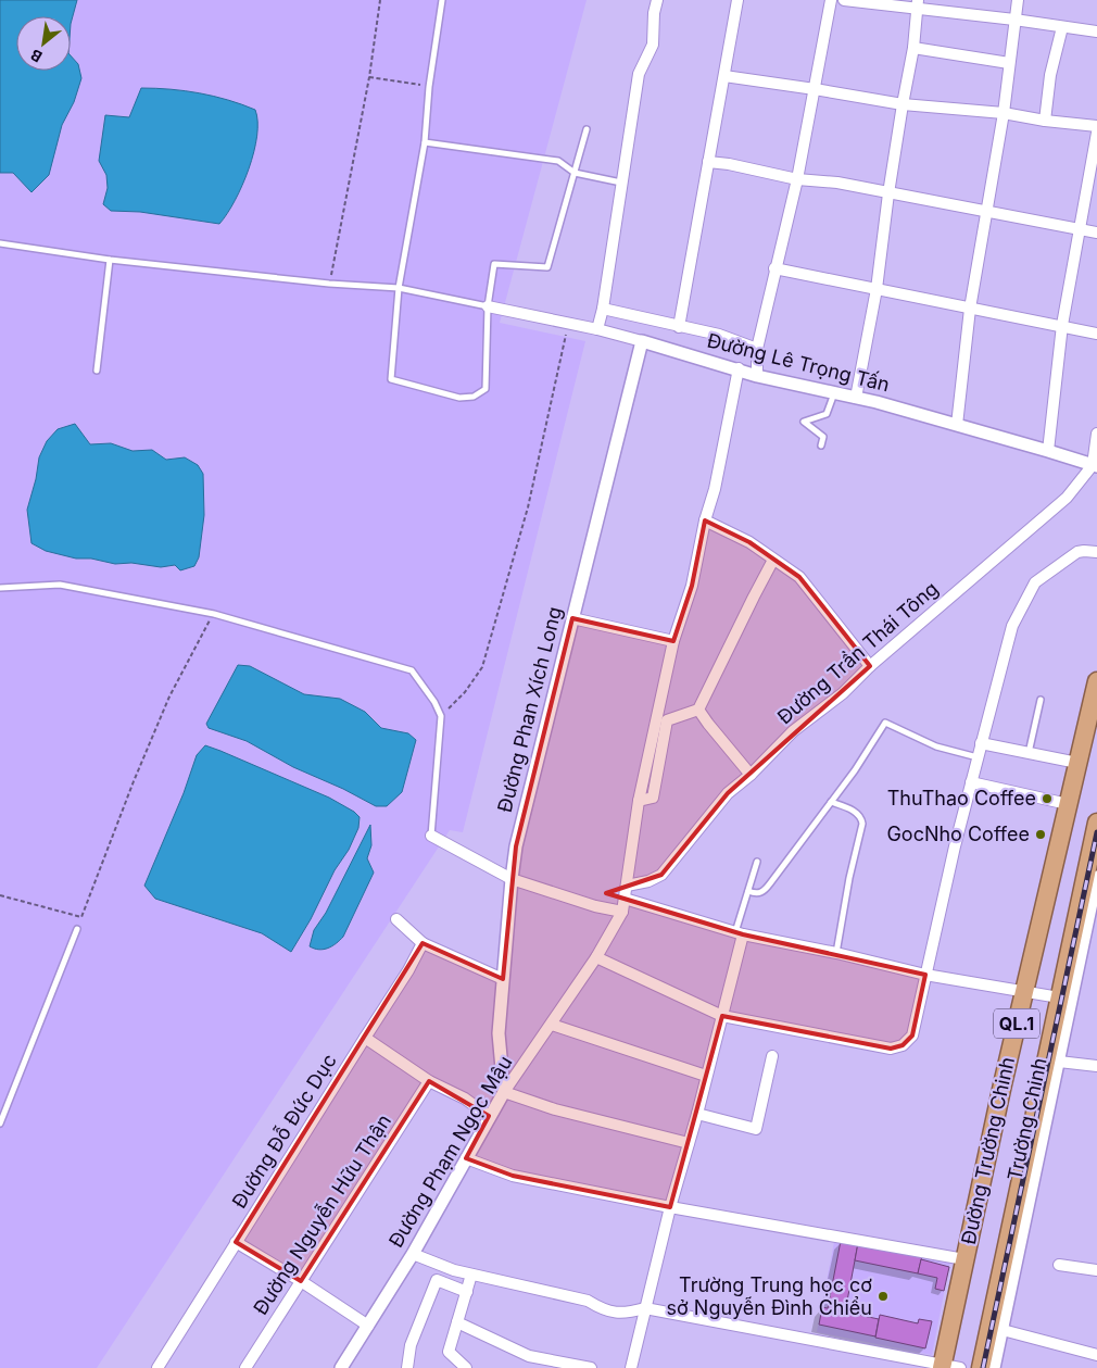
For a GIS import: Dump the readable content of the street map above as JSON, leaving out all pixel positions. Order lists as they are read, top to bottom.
{
  "streets": {
    "highway": ["QL.1", "Đường Trường Chinh"],
    "street": [
      "Đường Lê Trọng Tấn",
      "Đường Trần Thái Tông",
      "Đường Phan Xích Long",
      "Trường Chinh",
      "Đường Đỗ Đức Dục",
      "Đường Phạm Ngọc Mậu",
      "Đường Nguyễn Hữu Thận"
    ]
  },
  "crossings": [
    ["Đường Lê Trọng Tấn", "Đường Trần Thái Tông"],
    ["Đường Lê Trọng Tấn", "Đường Phan Xích Long"],
    ["Đường Lê Trọng Tấn", "Đường Phạm Ngọc Mậu"],
    ["Đường Trần Thái Tông", "Đường Phạm Ngọc Mậu"],
    ["Đường Phan Xích Long", "Đường Phạm Ngọc Mậu"]
  ],
  "places": ["ThuThao Coffee", "GocNho Coffee", "Trường Trung học cơ sở Nguyễn Đình Chiểu"],
  "north": "bottom left"
}
